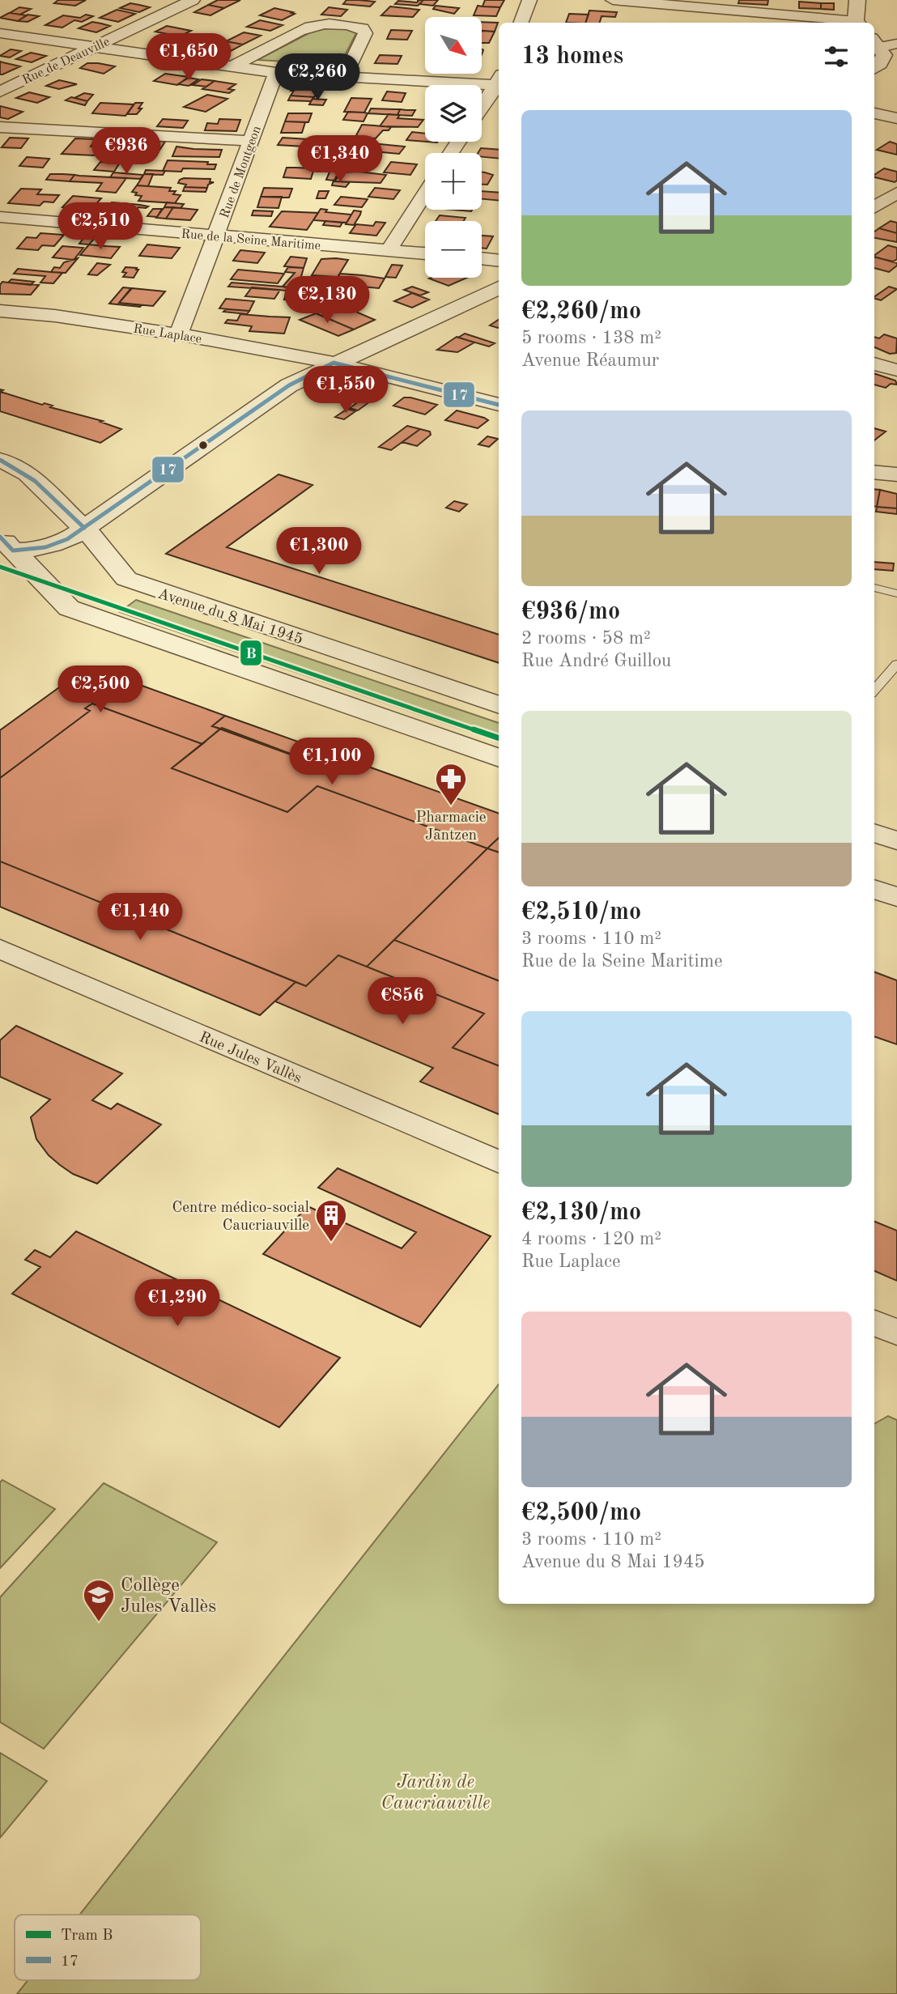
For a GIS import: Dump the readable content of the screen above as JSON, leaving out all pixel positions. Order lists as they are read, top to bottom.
{
  "streets": {
    "street": [
      "Rue de Deauville",
      "Rue de Montgeon",
      "Rue de la Seine Maritime",
      "Rue Laplace",
      "Avenue du 8 Mai 1945",
      "Rue Jules Vallès"
    ]
  },
  "crossings": [
    ["Rue de Montgeon", "Rue de la Seine Maritime"],
    ["Rue de Montgeon", "Rue Laplace"]
  ],
  "parks": ["Jardin de Caucriauville"],
  "places": {
    "pharmacy": ["Pharmacie Jantzen"],
    "building": ["Centre médico-social Caucriauville"],
    "school or university": ["Collège Jules Vallès"]
  },
  "lines": ["transit line 17", "tram line B"],
  "legend": ["Tram B", "17"],
  "north": "bottom right",
  "page": {
    "map_buttons": ["+", "−"],
    "heading": "13 homes",
    "price": [
      "€1,650",
      "€2,260",
      "€936",
      "€1,340",
      "€2,510",
      "€2,130",
      "€1,550",
      "€1,300",
      "€2,500",
      "€1,100",
      "€1,140",
      "€856",
      "€1,290"
    ],
    "list": [
      {
        "name": "€2,260/mo",
        "note": "5 rooms · 138 m² · Avenue Réaumur"
      },
      {
        "name": "€936/mo",
        "note": "2 rooms · 58 m² · Rue André Guillou"
      },
      {
        "name": "€2,510/mo",
        "note": "3 rooms · 110 m² · Rue de la Seine Maritime"
      },
      {
        "name": "€2,130/mo",
        "note": "4 rooms · 120 m² · Rue Laplace"
      },
      {
        "name": "€2,500/mo",
        "note": "3 rooms · 110 m² · Avenue du 8 Mai 1945"
      }
    ]
  }
}
